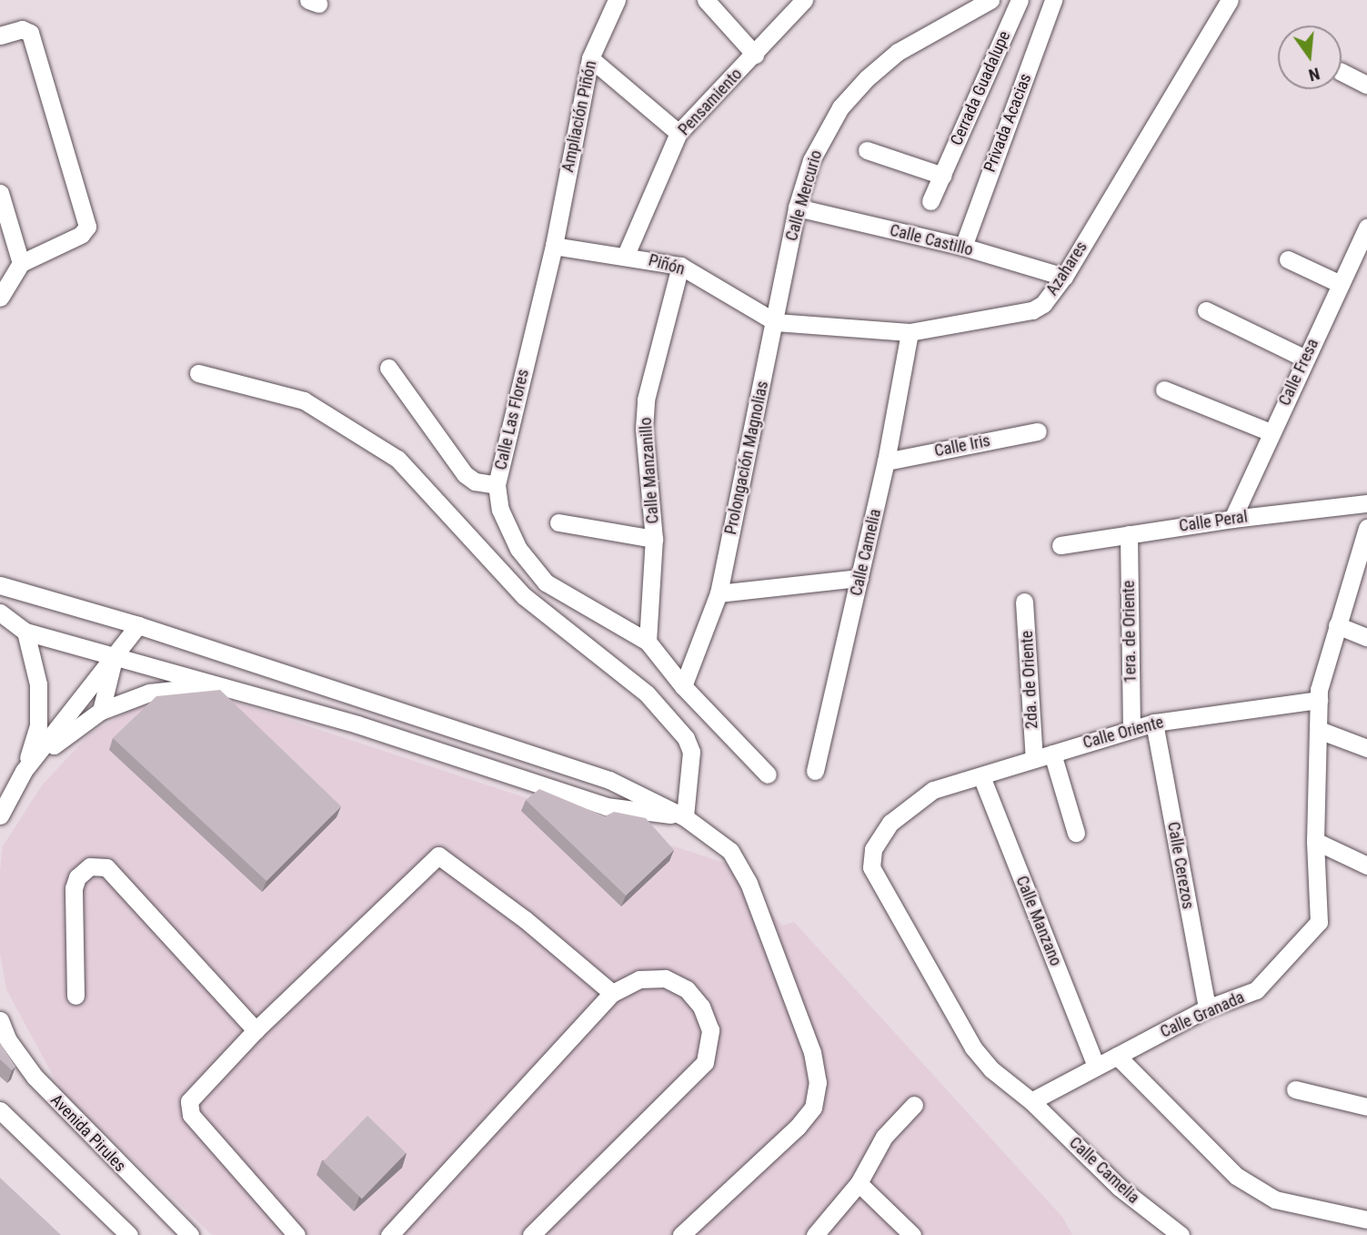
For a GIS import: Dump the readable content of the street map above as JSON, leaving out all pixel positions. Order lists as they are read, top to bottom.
{
  "streets": {
    "street": [
      "Cerrada Guadalupe",
      "Pensamiento",
      "Ampliación Piñón",
      "Privada Acacias",
      "Calle Mercurio",
      "Calle Castillo",
      "Piñón",
      "Azahares",
      "Calle Fresa",
      "Calle Las Flores",
      "Calle Iris",
      "Prolongación Magnolias",
      "Calle Manzanillo",
      "Calle Peral",
      "Calle Camelia",
      "1era. de Oriente",
      "2da. de Oriente",
      "Calle Oriente",
      "Calle Cerezos",
      "Calle Manzano",
      "Calle Granada",
      "Avenida Pirules"
    ]
  },
  "crossings": [
    ["Pensamiento", "Piñón"],
    ["Ampliación Piñón", "Piñón"],
    ["Ampliación Piñón", "Calle Las Flores"],
    ["Privada Acacias", "Calle Castillo"],
    ["Calle Mercurio", "Calle Castillo"],
    ["Calle Mercurio", "Piñón"],
    ["Calle Mercurio", "Azahares"],
    ["Calle Mercurio", "Prolongación Magnolias"],
    ["Calle Castillo", "Azahares"],
    ["Piñón", "Azahares"],
    ["Piñón", "Calle Las Flores"],
    ["Piñón", "Prolongación Magnolias"],
    ["Piñón", "Calle Manzanillo"],
    ["Azahares", "Prolongación Magnolias"],
    ["Azahares", "Calle Camelia"],
    ["Calle Fresa", "Calle Peral"],
    ["Calle Las Flores", "Calle Manzanillo"],
    ["Calle Iris", "Calle Camelia"],
    ["Calle Peral", "1era. de Oriente"],
    ["Calle Camelia", "Calle Oriente"],
    ["Calle Camelia", "Calle Granada"],
    ["1era. de Oriente", "Calle Oriente"],
    ["2da. de Oriente", "Calle Oriente"],
    ["Calle Oriente", "Calle Cerezos"],
    ["Calle Oriente", "Calle Manzano"],
    ["Calle Oriente", "Calle Granada"],
    ["Calle Cerezos", "Calle Granada"],
    ["Calle Manzano", "Calle Granada"]
  ],
  "north": "bottom"
}
